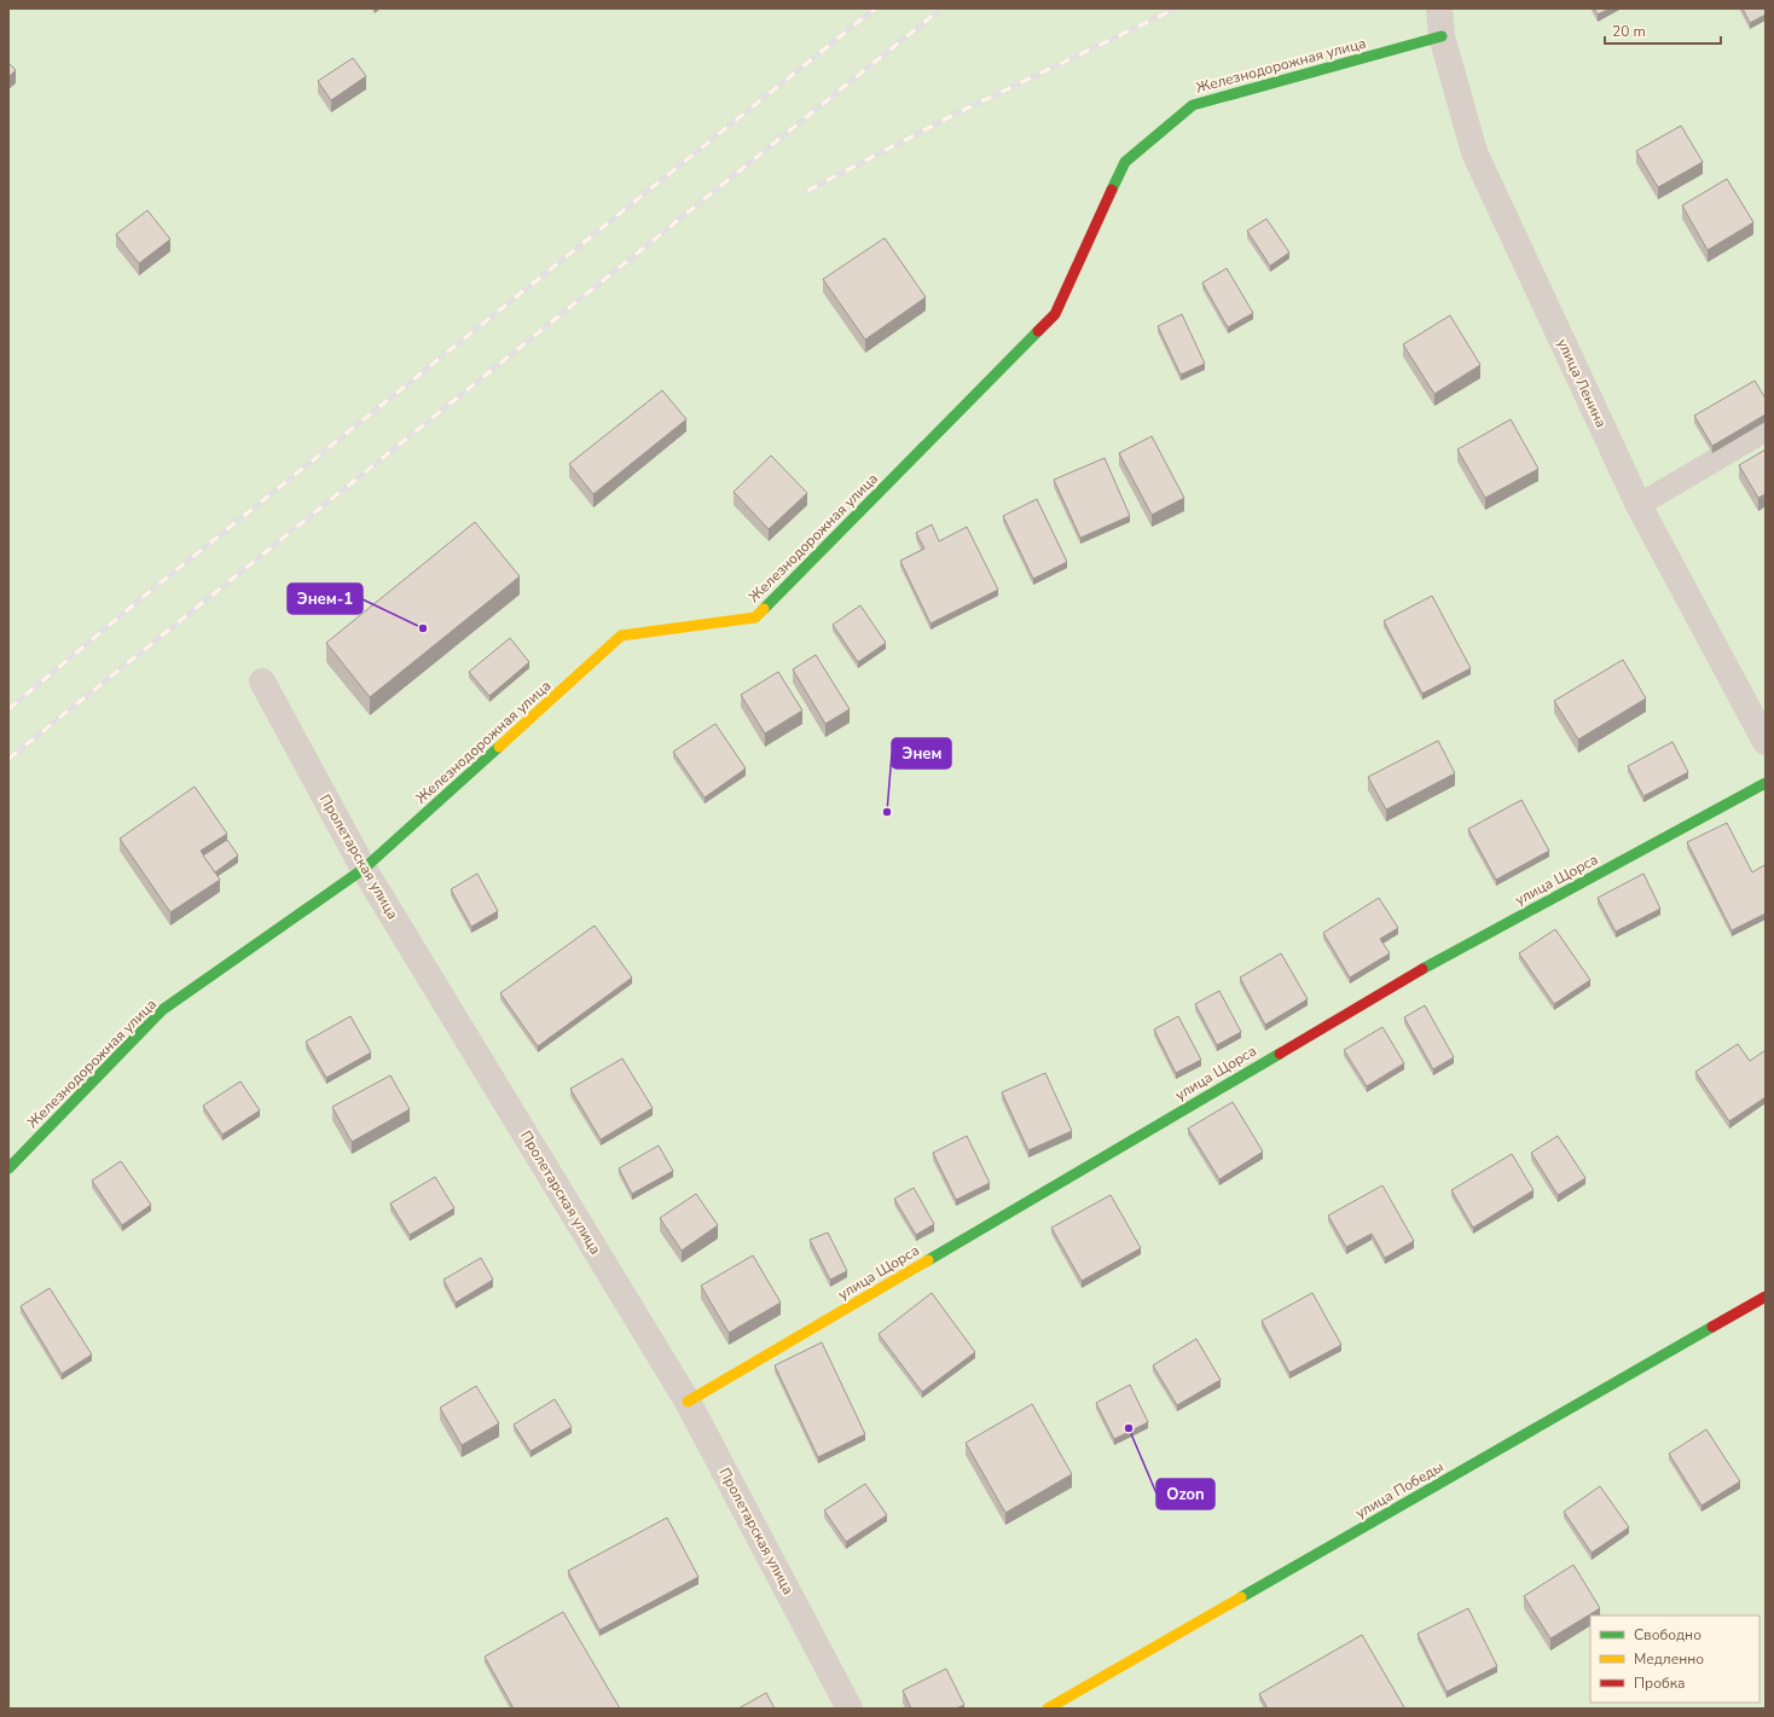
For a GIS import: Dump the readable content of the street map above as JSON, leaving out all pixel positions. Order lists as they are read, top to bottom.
{
  "streets": {
    "street": [
      "Железнодорожная улица",
      "улица Ленина",
      "Пролетарская улица",
      "улица Щорса",
      "улица Победы"
    ]
  },
  "crossings": [
    ["Железнодорожная улица", "улица Ленина"],
    ["Железнодорожная улица", "Пролетарская улица"],
    ["Пролетарская улица", "улица Щорса"]
  ],
  "places": ["Энем-1", "Энем", "Ozon"],
  "legend": ["Свободно", "Медленно", "Пробка"],
  "scale_bar": "20 m"
}
